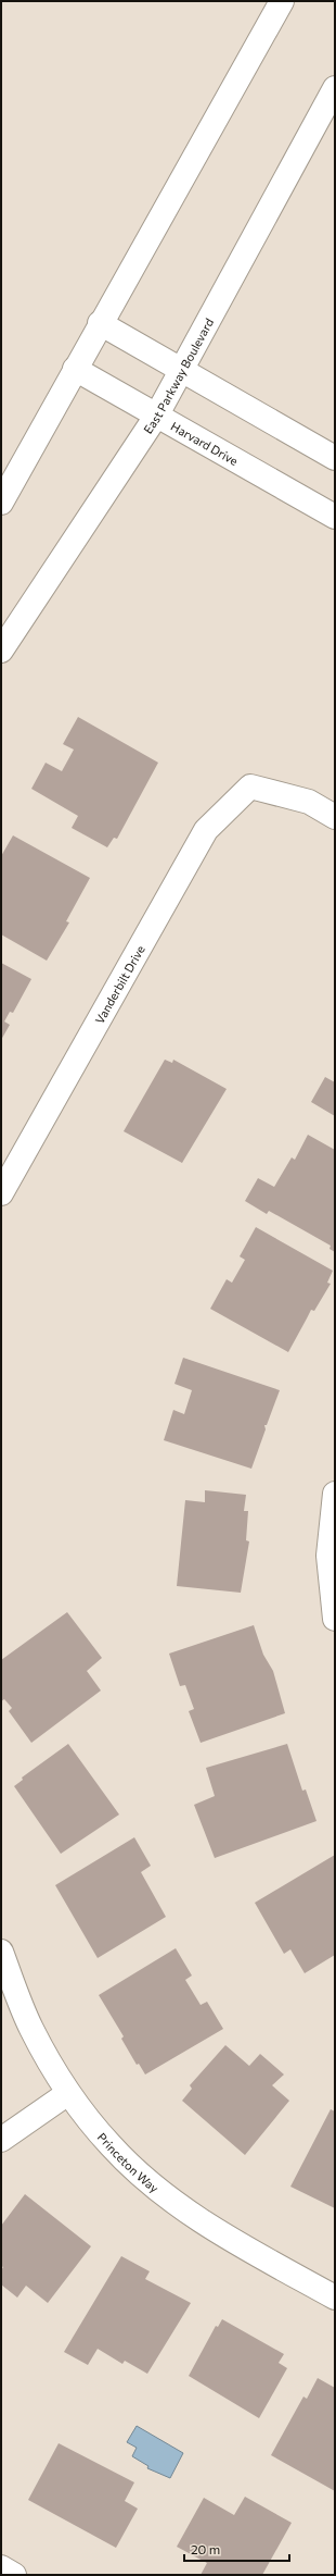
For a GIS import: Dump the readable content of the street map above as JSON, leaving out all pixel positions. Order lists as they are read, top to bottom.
{
  "streets": {
    "street": [
      "East Parkway Boulevard",
      "Harvard Drive",
      "Vanderbilt Drive",
      "Princeton Way"
    ]
  },
  "crossings": [
    ["East Parkway Boulevard", "Harvard Drive"]
  ],
  "scale_bar": "20 m"
}
